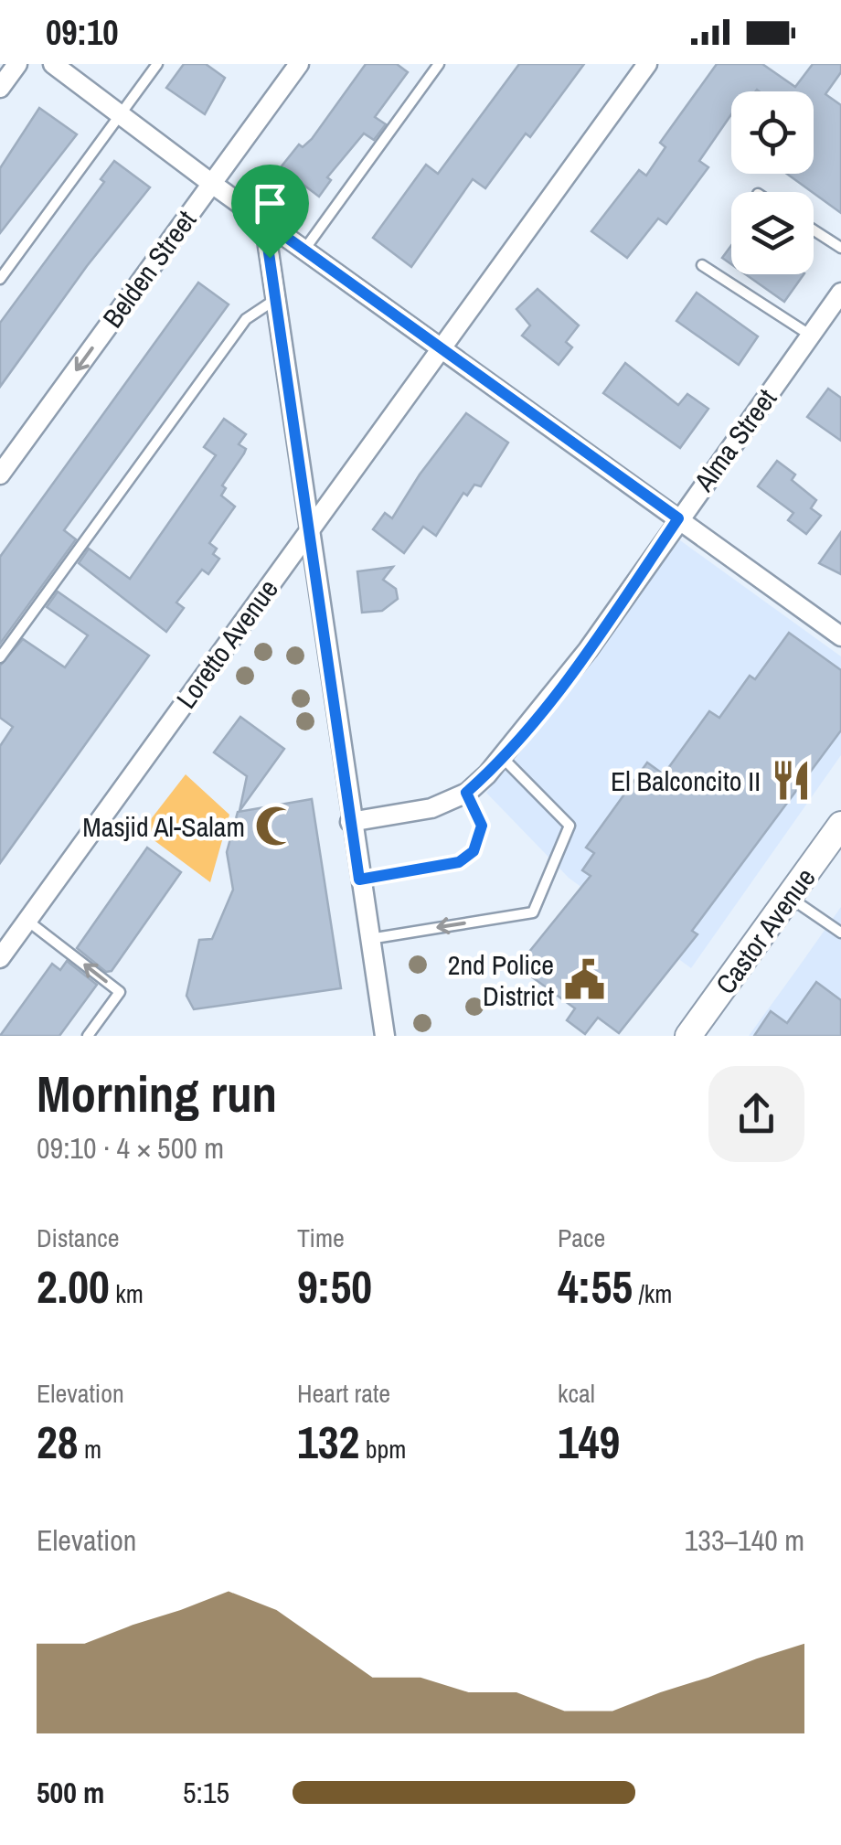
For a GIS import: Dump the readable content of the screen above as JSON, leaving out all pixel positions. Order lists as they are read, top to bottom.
{
  "streets": {
    "main road": ["Castor Avenue"],
    "street": ["Belden Street", "Alma Street", "Loretto Avenue"]
  },
  "one_way": ["Belden Street"],
  "places": {
    "restaurant": ["El Balconcito II"],
    "mosque": ["Masjid Al-Salam"],
    "public building": ["2nd Police District"]
  },
  "page": {
    "status": "09:10",
    "heading": ["Morning run", "09:10 · 4 × 500 m"],
    "stats": [
      ["Distance", "2.00 km"],
      ["Time", "9:50"],
      ["Pace", "4:55 /km"],
      ["Elevation", "28 m"],
      ["Heart rate", "132 bpm"],
      ["kcal", "149"]
    ],
    "chart": ["Elevation", "133–140 m"],
    "list": [
      {
        "name": "500 m",
        "note": "5:15"
      }
    ]
  }
}
